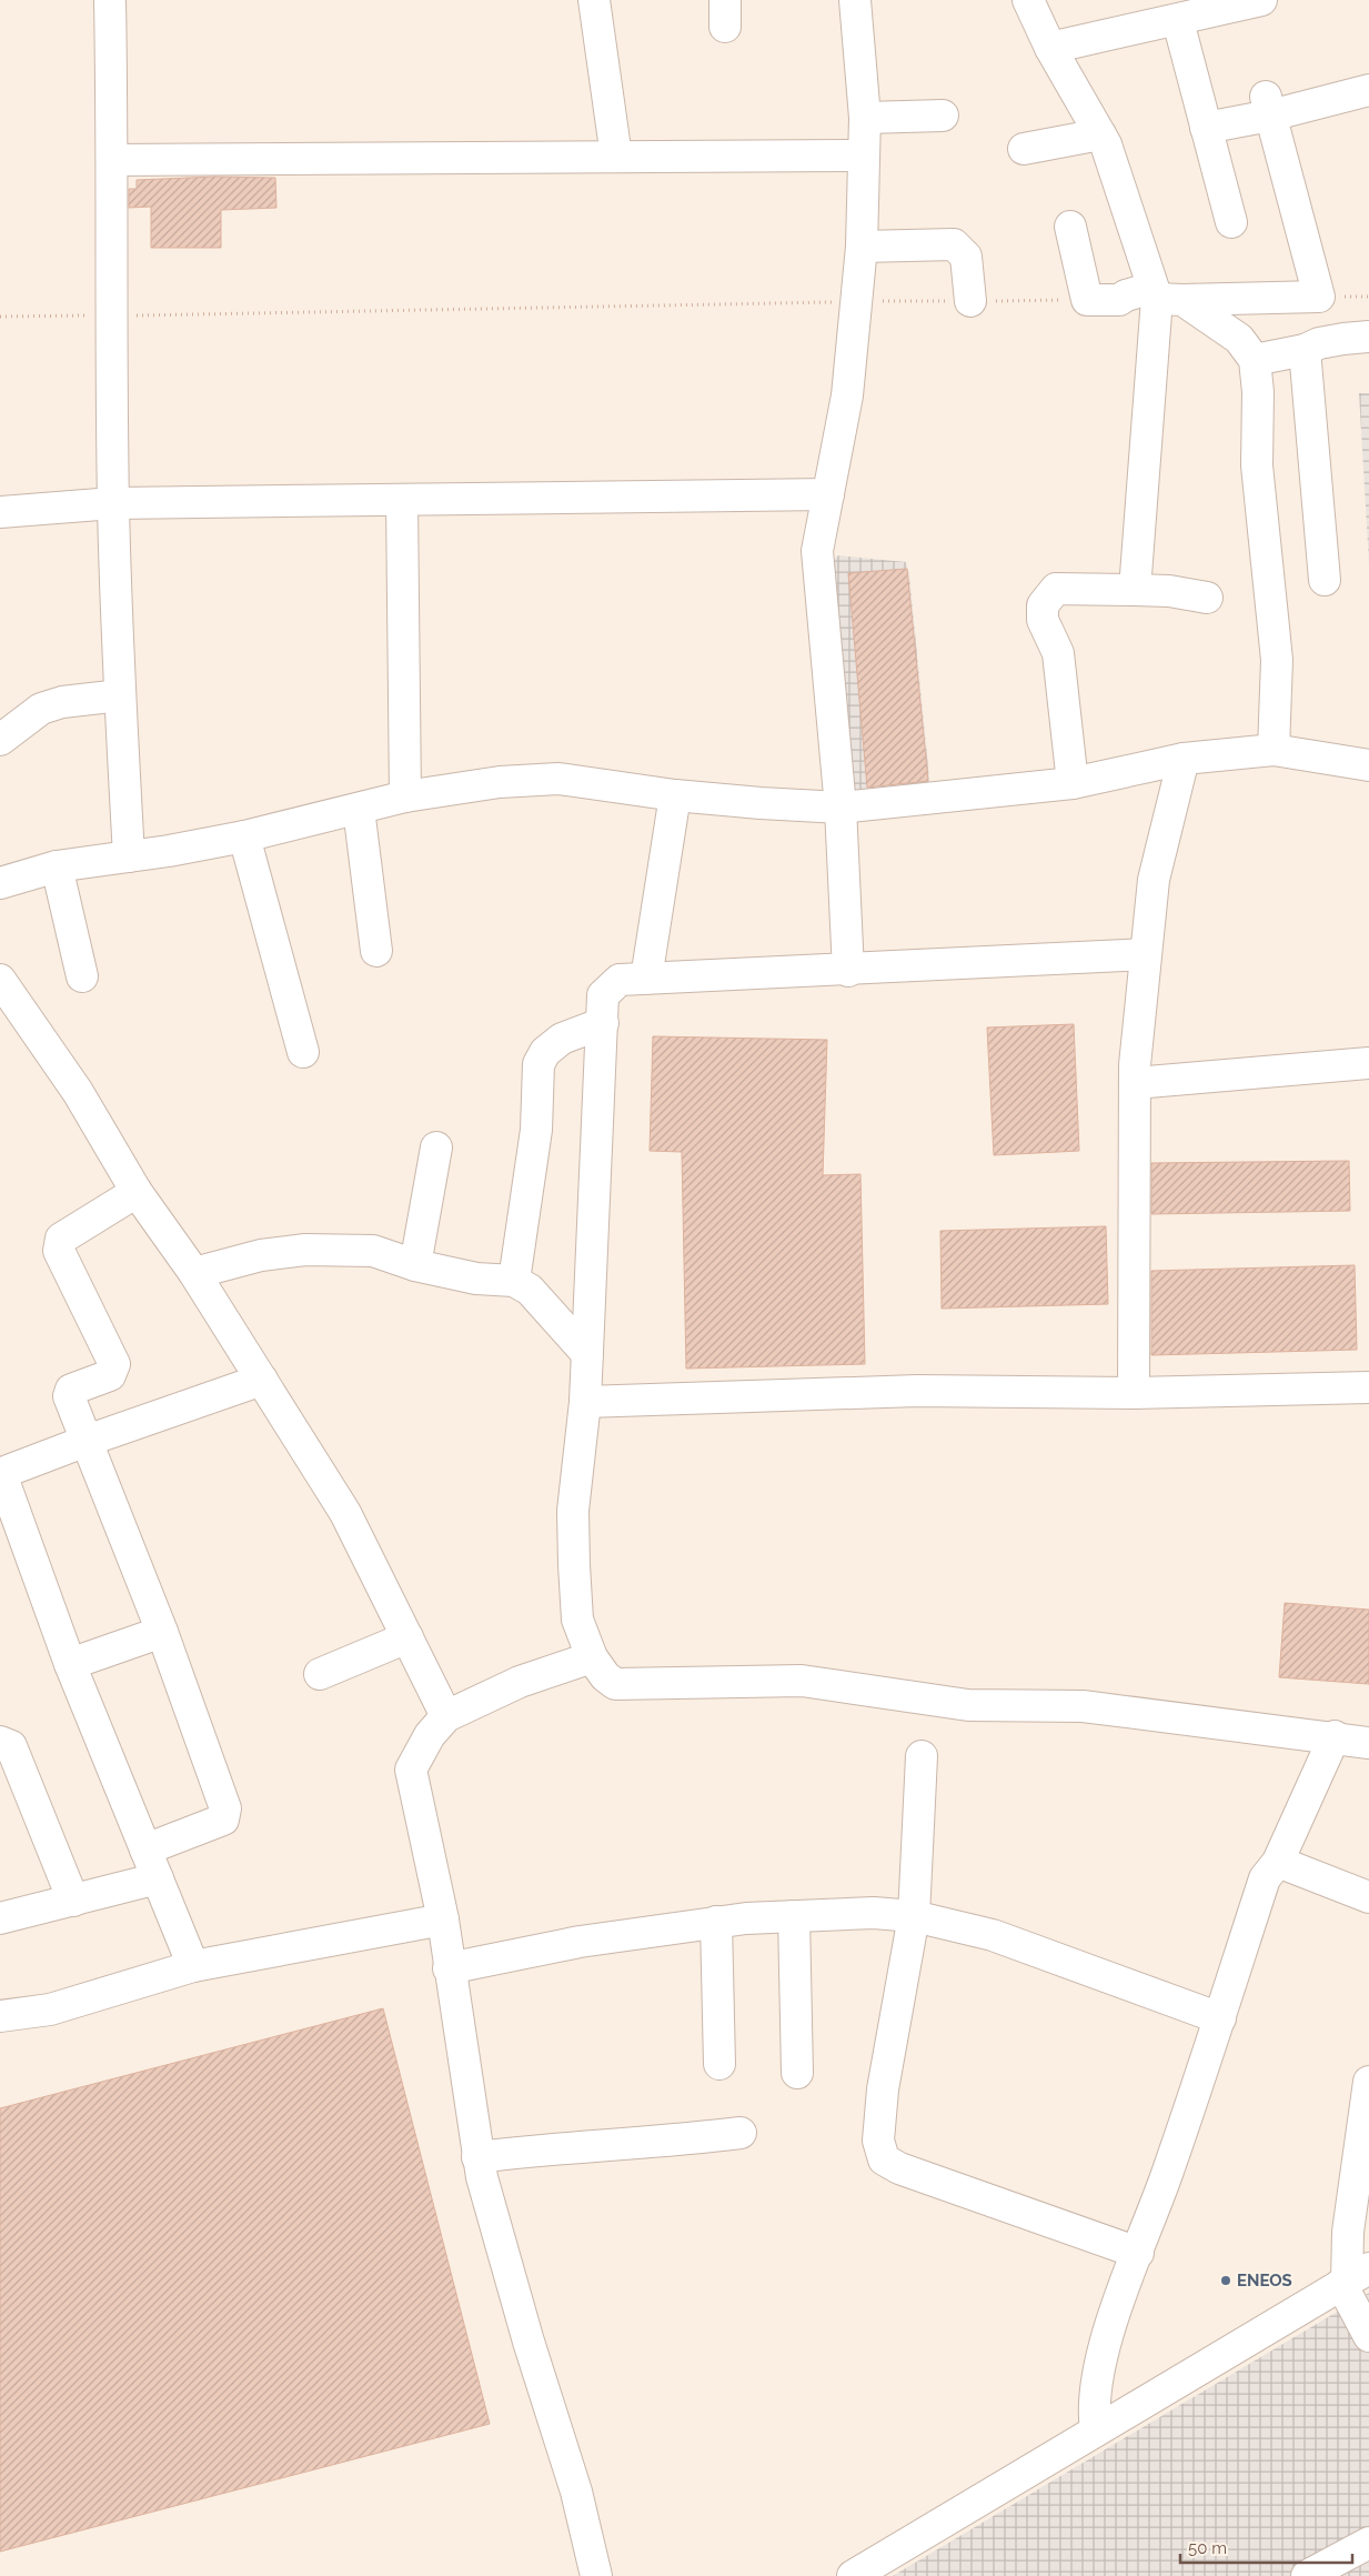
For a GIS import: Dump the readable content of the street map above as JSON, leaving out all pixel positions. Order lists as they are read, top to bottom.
{
  "places": ["ENEOS"],
  "scale_bar": "50 m"
}
